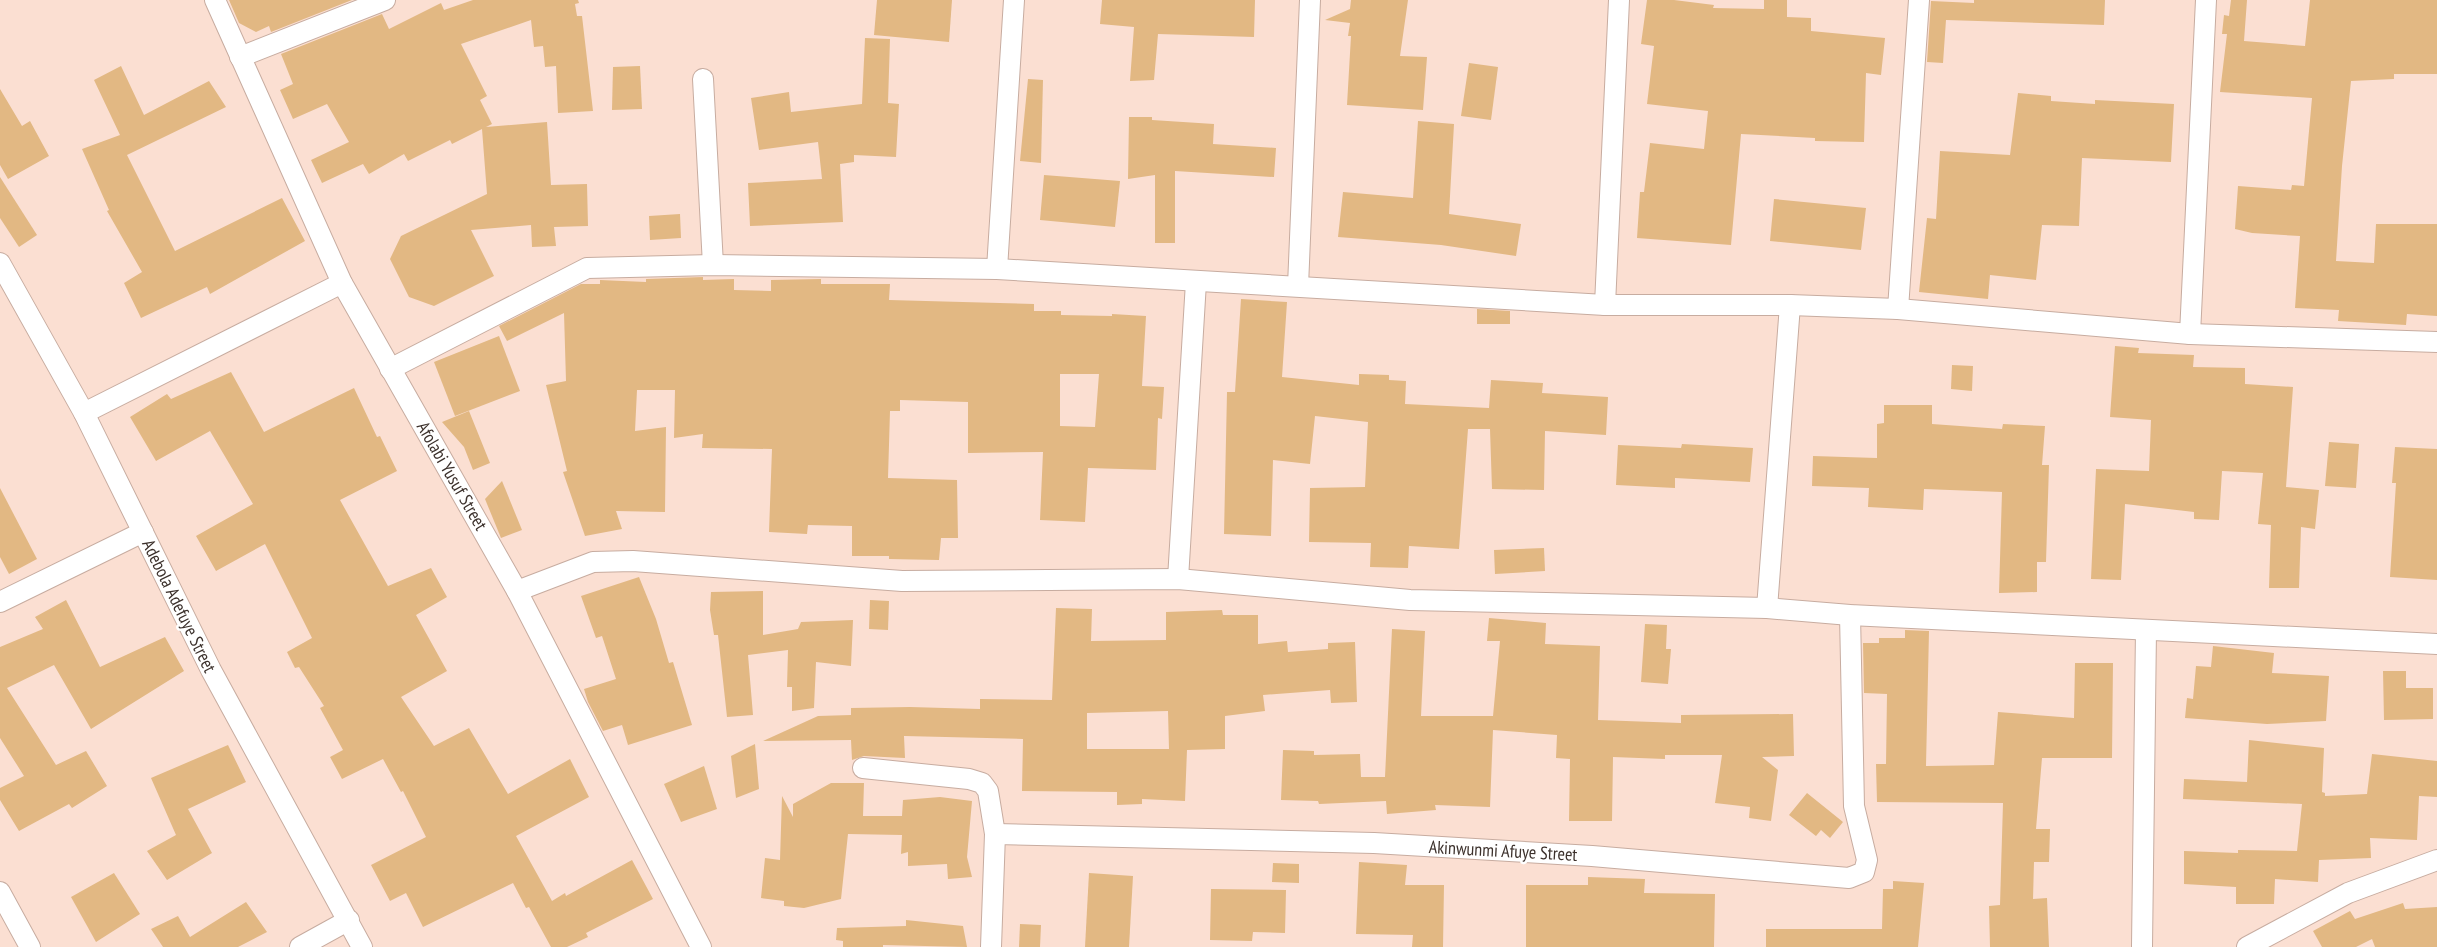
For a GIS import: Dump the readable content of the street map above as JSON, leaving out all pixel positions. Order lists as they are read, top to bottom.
{
  "streets": {
    "street": ["Afolabi Yusuf Street", "Adebola Adefuye Street", "Akinwunmi Afuye Street"]
  }
}
